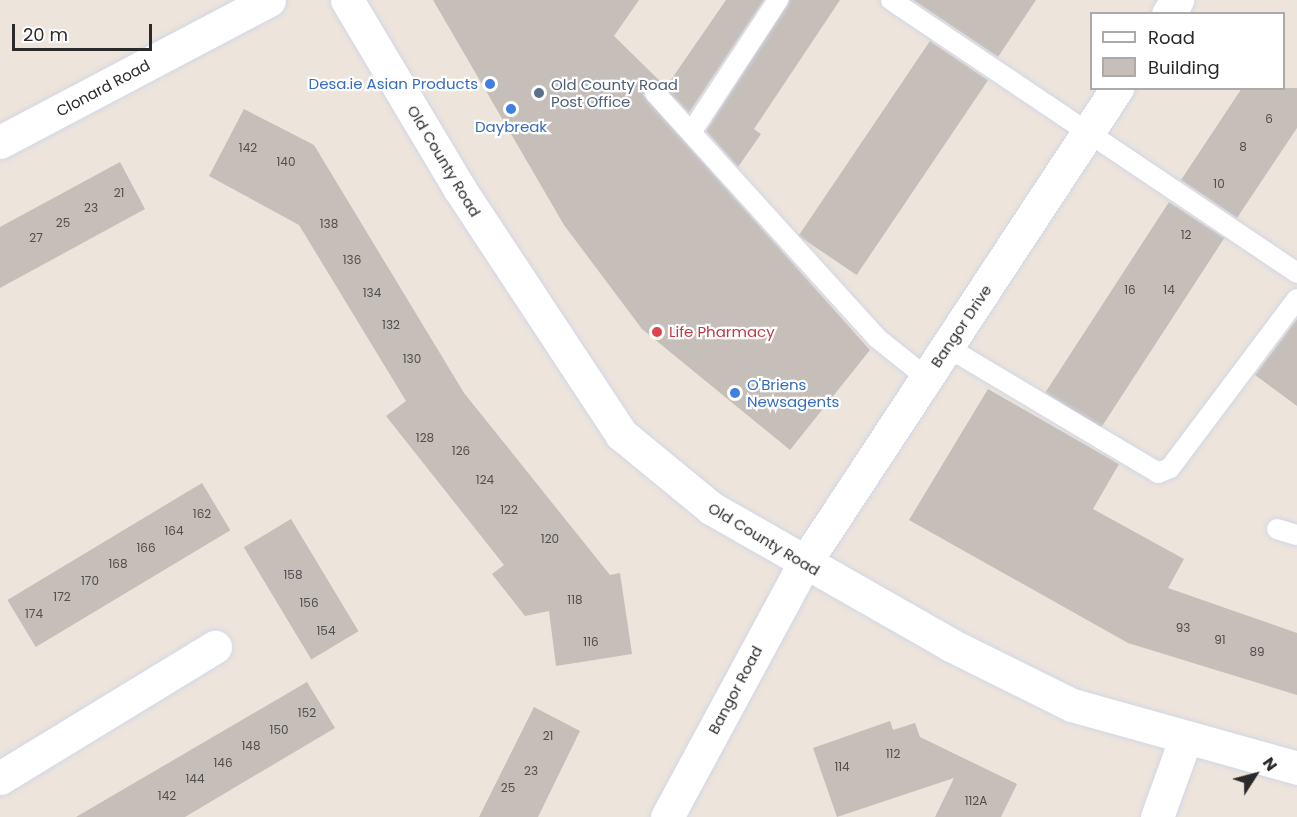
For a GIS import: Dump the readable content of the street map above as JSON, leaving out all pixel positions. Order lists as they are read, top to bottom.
{
  "streets": {
    "street": [
      "Clonard Road",
      "Old County Road",
      "Bangor Drive",
      "Bangor Road"
    ]
  },
  "crossings": [
    ["Old County Road", "Bangor Drive"],
    ["Old County Road", "Bangor Road"],
    ["Bangor Drive", "Bangor Road"]
  ],
  "places": [
    "Desa.ie Asian Products",
    "Old County Road Post Office",
    "Daybreak",
    "Life Pharmacy",
    "O'Briens Newsagents"
  ],
  "house_numbers": [
    "6",
    "8",
    "142",
    "140",
    "10",
    "21",
    "23",
    "25",
    "138",
    "12",
    "27",
    "136",
    "16",
    "14",
    "134",
    "132",
    "130",
    "128",
    "126",
    "124",
    "122",
    "162",
    "164",
    "120",
    "166",
    "168",
    "158",
    "170",
    "172",
    "118",
    "156",
    "174",
    "93",
    "154",
    "91",
    "116",
    "89",
    "152",
    "150",
    "21",
    "148",
    "112",
    "146",
    "114",
    "23",
    "144",
    "25",
    "142",
    "112A"
  ],
  "legend": ["Road", "Building"],
  "scale_bar": "20 m",
  "north": "top right"
}
